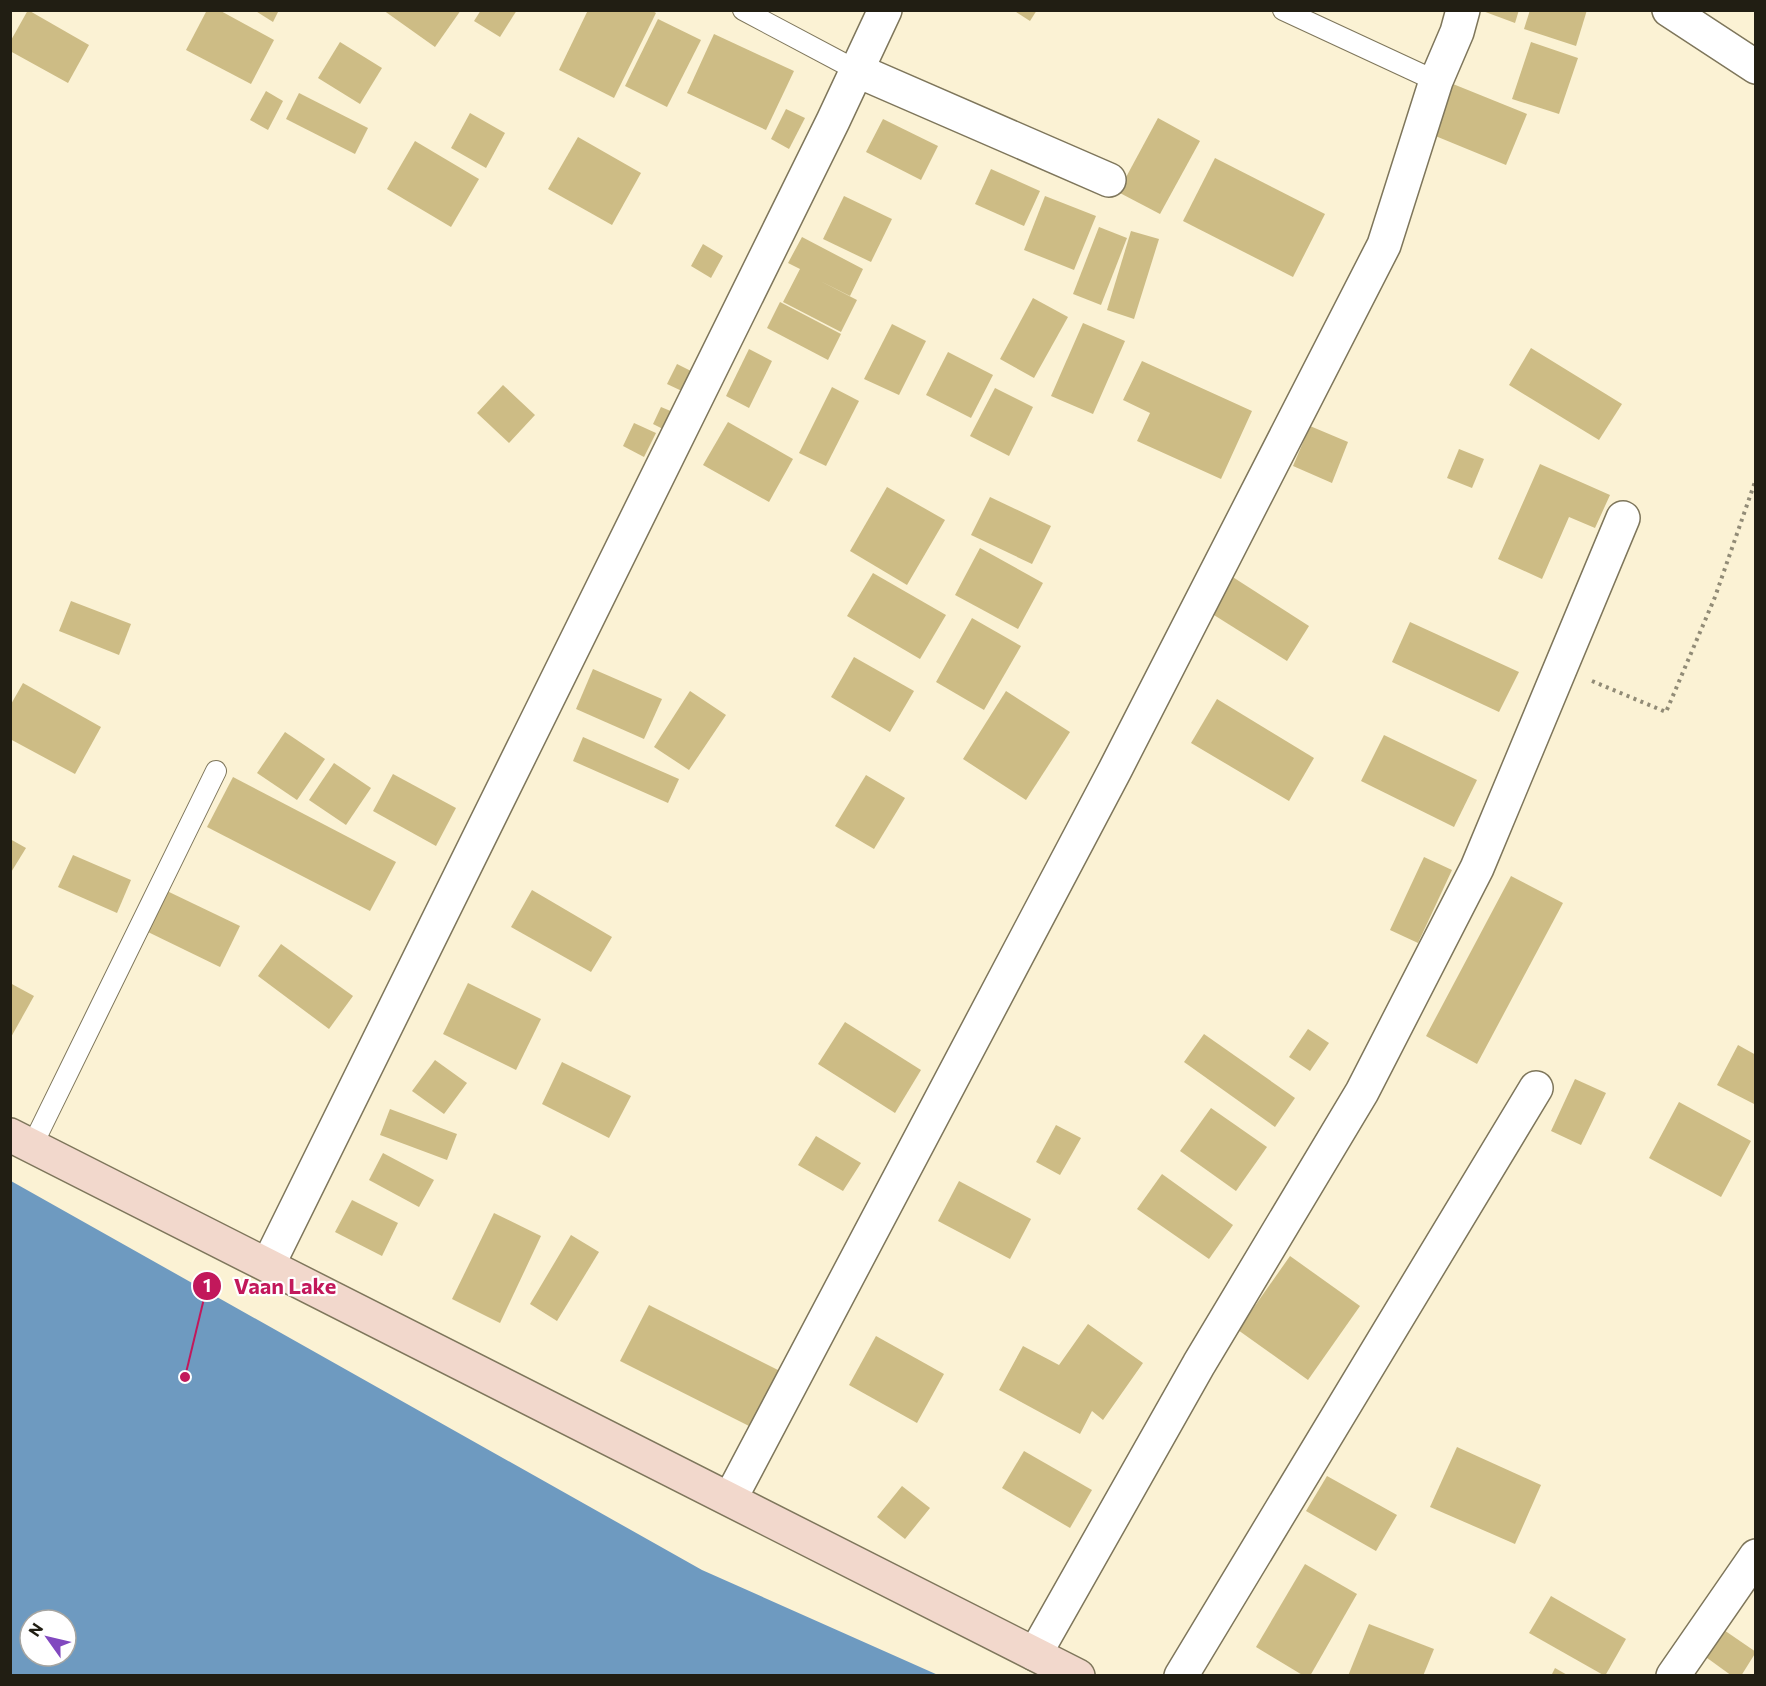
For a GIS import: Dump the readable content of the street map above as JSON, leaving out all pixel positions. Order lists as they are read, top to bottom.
{
  "places": ["Vaan Lake"],
  "north": "top left"
}
